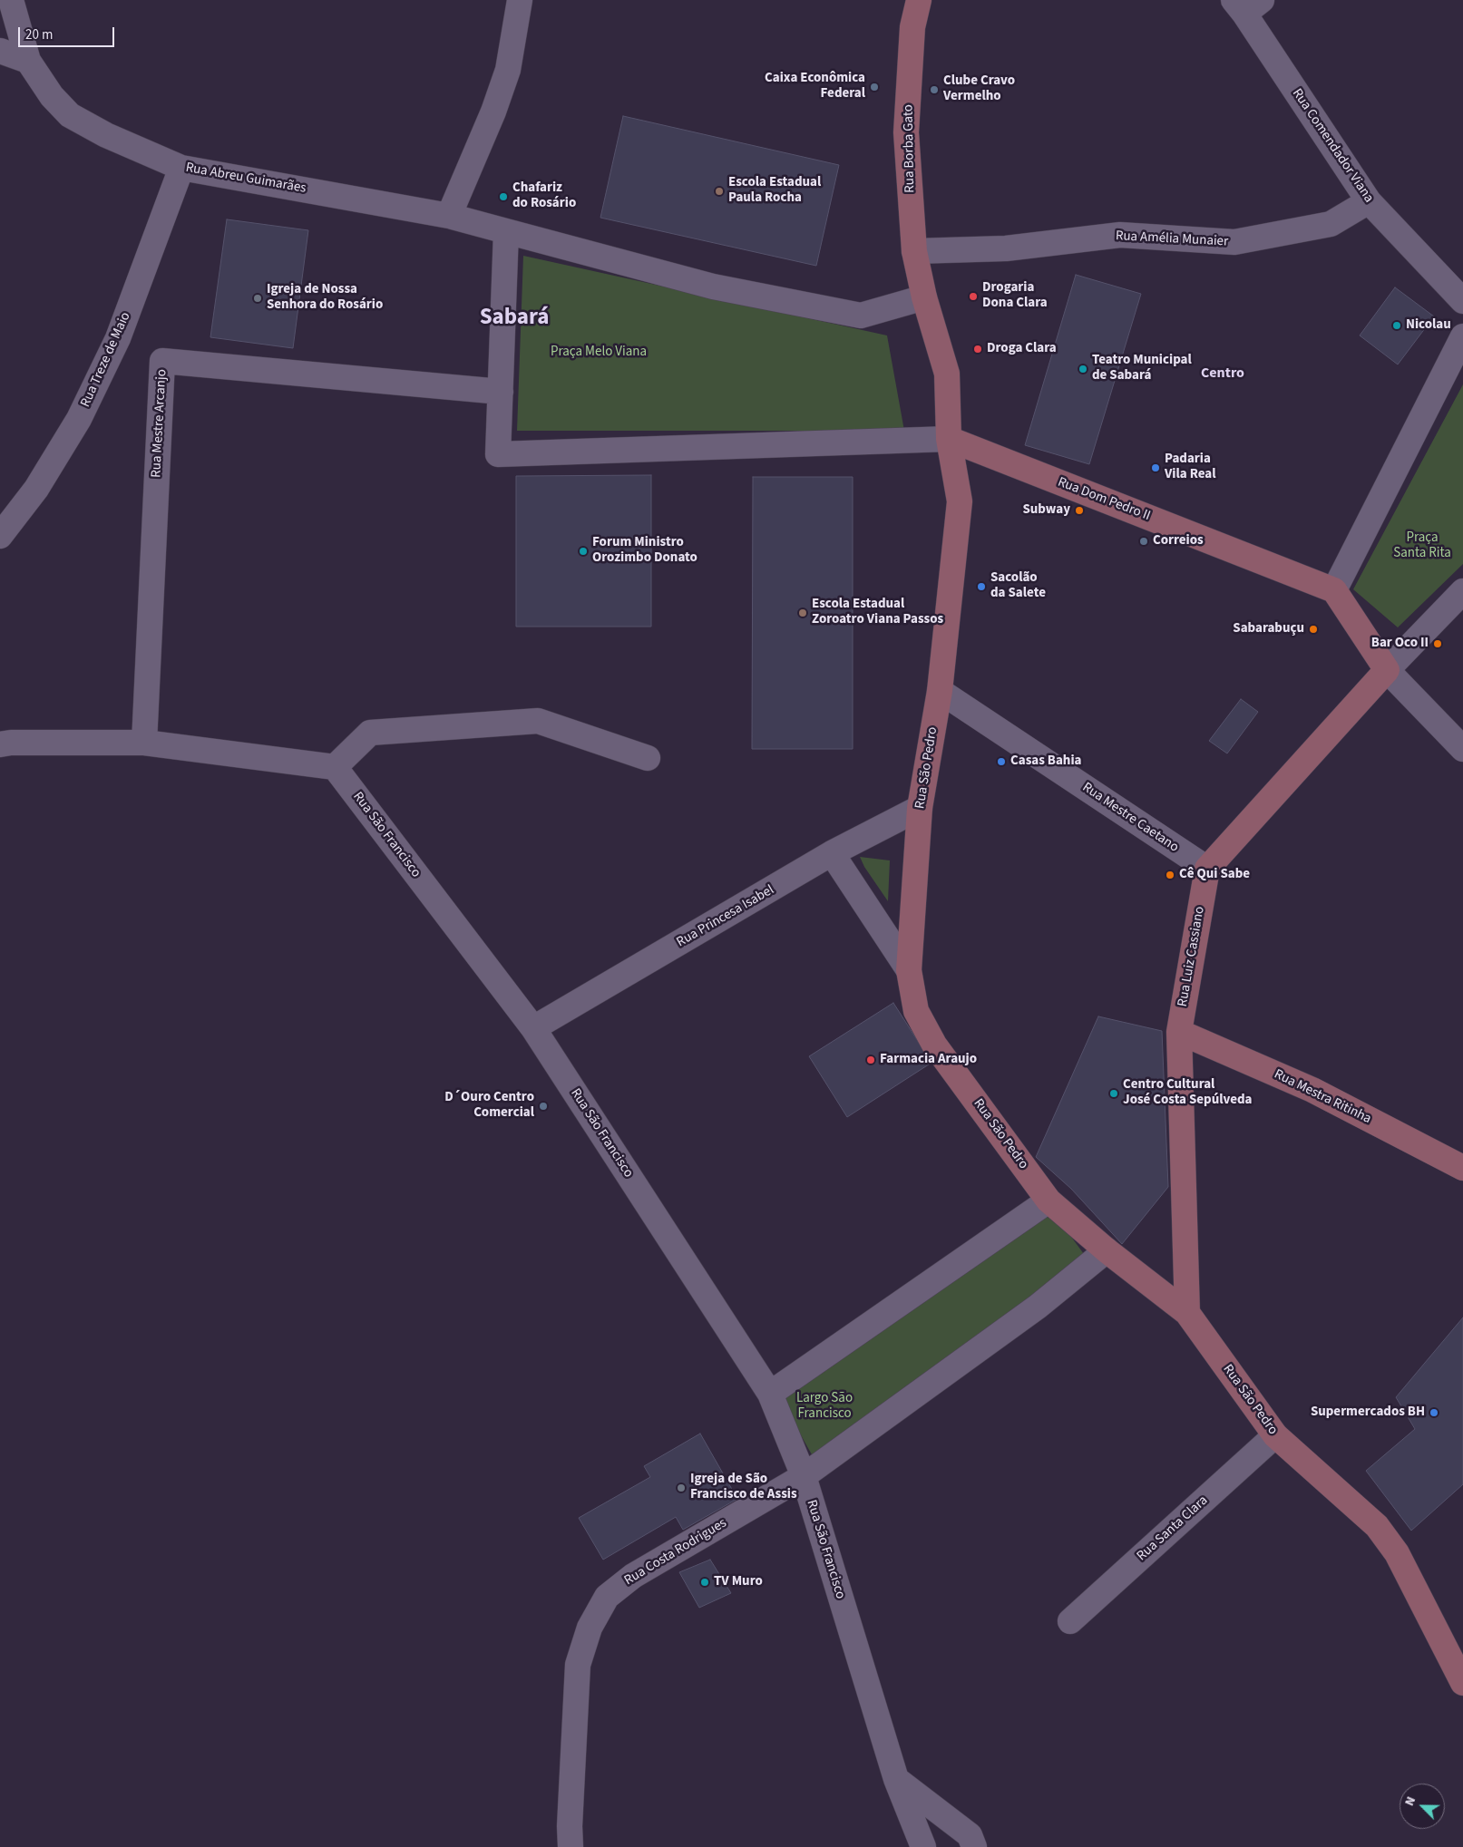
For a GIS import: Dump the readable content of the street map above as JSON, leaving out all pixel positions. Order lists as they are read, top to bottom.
{
  "streets": {
    "main road": [
      "Rua Borba Gato",
      "Rua Dom Pedro II",
      "Rua São Pedro",
      "Rua Luiz Cassiano",
      "Rua Mestra Ritinha"
    ],
    "street": [
      "Rua Comendador Viana",
      "Rua Abreu Guimarães",
      "Rua Amélia Munaier",
      "Rua Treze de Maio",
      "Rua Mestre Arcanjo",
      "Rua Mestre Caetano",
      "Rua São Francisco",
      "Rua Princesa Isabel",
      "Rua Santa Clara",
      "Rua Costa Rodrigues"
    ]
  },
  "crossings": [
    ["Rua Comendador Viana", "Rua Amélia Munaier"],
    ["Rua Borba Gato", "Rua Amélia Munaier"],
    ["Rua Abreu Guimarães", "Rua Treze de Maio"],
    ["Rua Dom Pedro II", "Rua São Pedro"],
    ["Rua São Pedro", "Rua Mestre Caetano"],
    ["Rua São Pedro", "Rua Princesa Isabel"],
    ["Rua São Pedro", "Rua Luiz Cassiano"],
    ["Rua São Pedro", "Rua Santa Clara"],
    ["Rua Mestre Caetano", "Rua Luiz Cassiano"],
    ["Rua São Francisco", "Rua Princesa Isabel"],
    ["Rua São Francisco", "Rua Costa Rodrigues"],
    ["Rua Luiz Cassiano", "Rua Mestra Ritinha"]
  ],
  "districts": ["Sabará", "Centro"],
  "parks": ["Praça Melo Viana", "Praça Santa Rita", "Largo São Francisco"],
  "places": [
    "Caixa Econômica Federal",
    "Clube Cravo Vermelho",
    "Escola Estadual Paula Rocha",
    "Chafariz do Rosário",
    "Drogaria Dona Clara",
    "Igreja de Nossa Senhora do Rosário",
    "Nicolau",
    "Droga Clara",
    "Teatro Municipal de Sabará",
    "Padaria Vila Real",
    "Subway",
    "Correios",
    "Forum Ministro Orozimbo Donato",
    "Sacolão da Salete",
    "Escola Estadual Zoroatro Viana Passos",
    "Sabarabuçu",
    "Bar Oco II",
    "Casas Bahia",
    "Cê Qui Sabe",
    "Farmacia Araujo",
    "Centro Cultural José Costa Sepúlveda",
    "D´Ouro Centro Comercial",
    "Supermercados BH",
    "Igreja de São Francisco de Assis",
    "TV Muro"
  ],
  "scale_bar": "20 m",
  "north": "top left"
}
